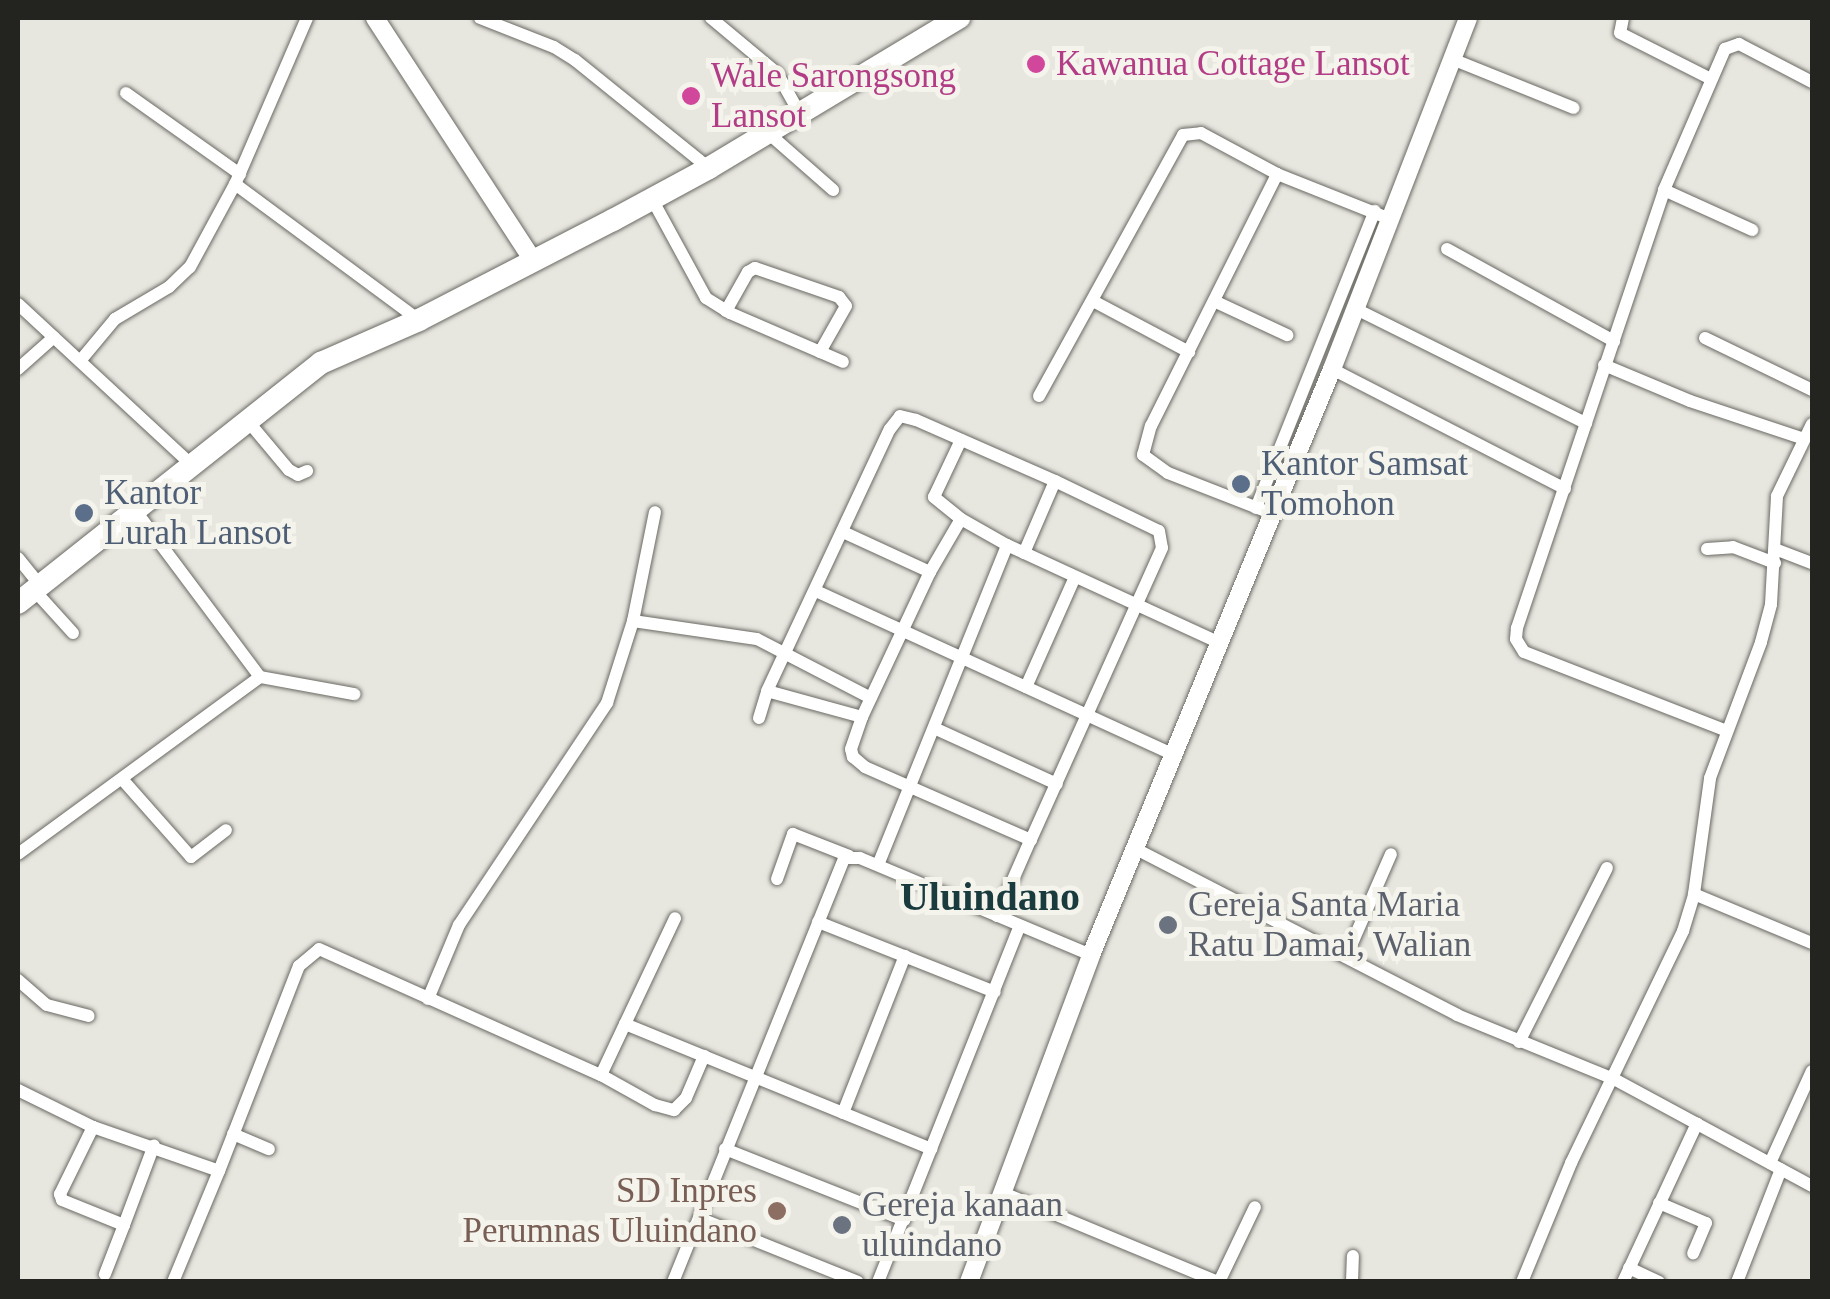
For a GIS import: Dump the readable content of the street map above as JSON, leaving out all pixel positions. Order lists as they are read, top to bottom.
{
  "districts": ["Uluindano"],
  "places": [
    "Kawanua Cottage Lansot",
    "Wale Sarongsong Lansot",
    "Kantor Samsat Tomohon",
    "Kantor Lurah Lansot",
    "Gereja Santa Maria Ratu Damai, Walian",
    "SD Inpres Perumnas Uluindano",
    "Gereja kanaan uluindano"
  ]
}
